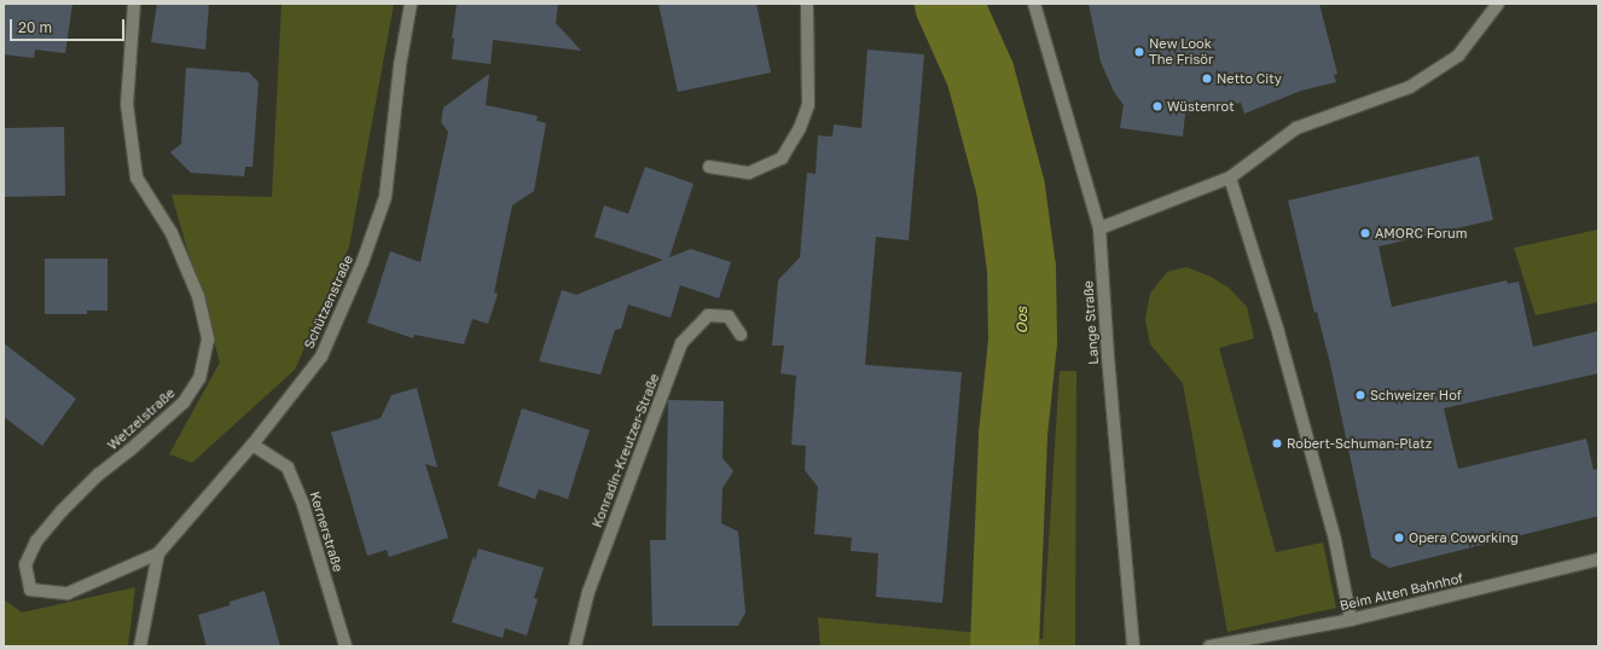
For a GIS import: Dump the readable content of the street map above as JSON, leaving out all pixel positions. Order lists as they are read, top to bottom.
{
  "streets": {
    "street": [
      "Schützenstraße",
      "Lange Straße",
      "Wetzelstraße",
      "Konradin-Kreutzer-Straße",
      "Kernerstraße",
      "Beim Alten Bahnhof"
    ]
  },
  "crossings": [
    ["Schützenstraße", "Wetzelstraße"],
    ["Schützenstraße", "Kernerstraße"]
  ],
  "water": ["Oos"],
  "places": [
    "New Look The Frisör",
    "Netto City",
    "Wüstenrot",
    "AMORC Forum",
    "Schweizer Hof",
    "Robert-Schuman-Platz",
    "Opera Coworking"
  ],
  "scale_bar": "20 m"
}
